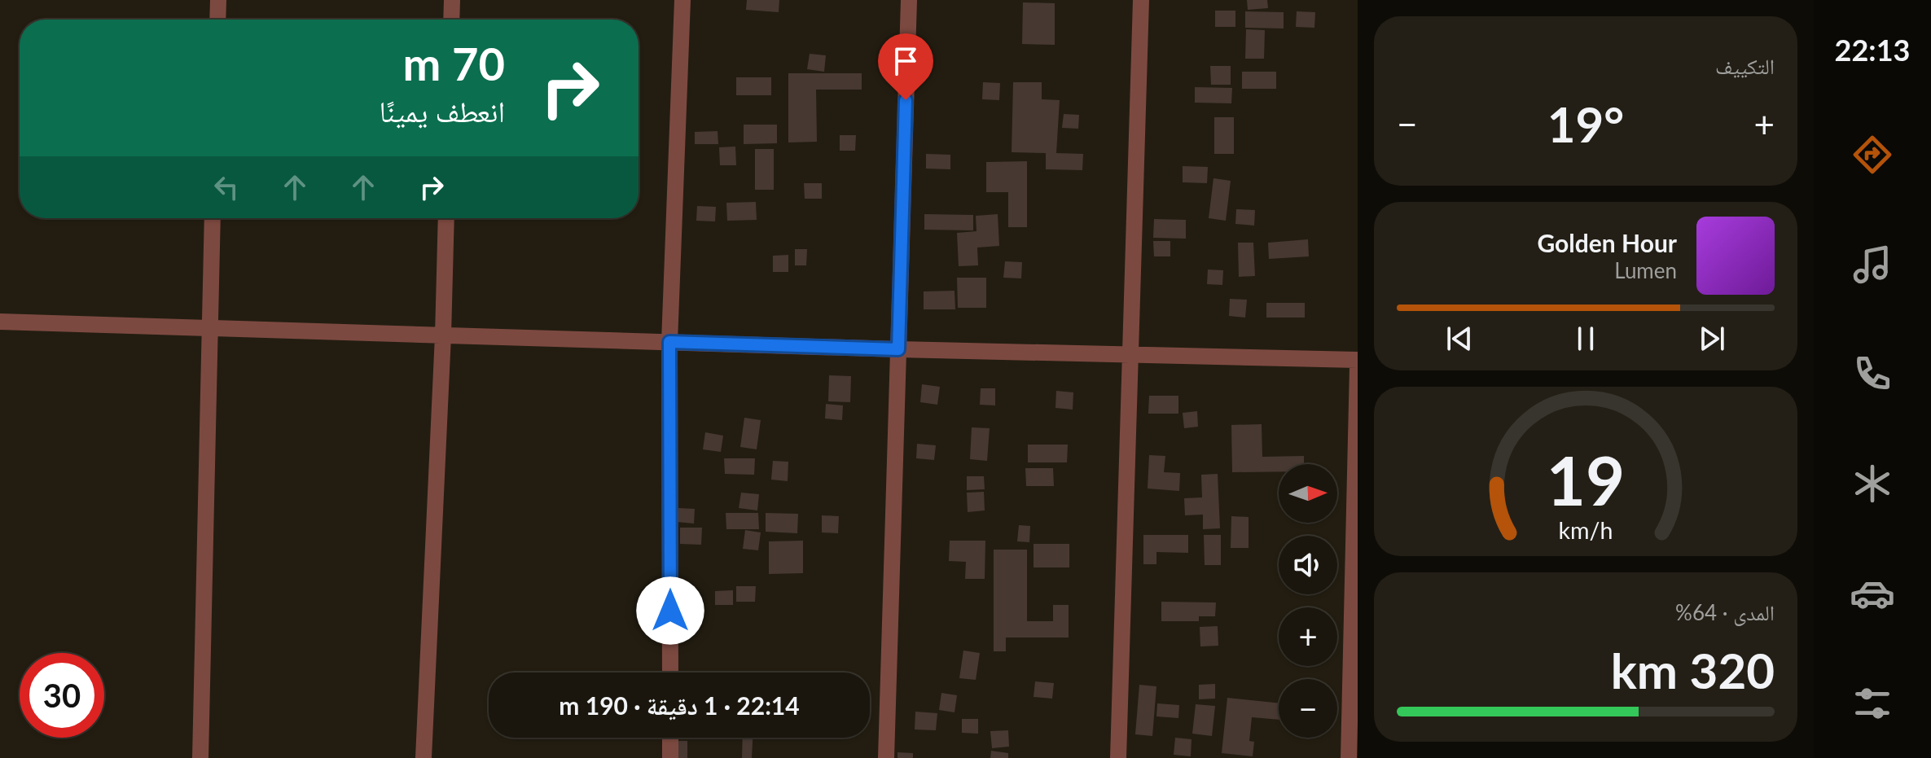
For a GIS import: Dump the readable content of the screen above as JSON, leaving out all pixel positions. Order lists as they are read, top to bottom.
{
  "north": "right",
  "page": {
    "tabs": "22:13",
    "tile": [
      "التكييف",
      ["المدى · 64%", "320 km"]
    ],
    "turn": ["70 m", "انعطف يمينًا"],
    "heat": ["−", "19°", "+"],
    "song": ["Golden Hour", "Lumen"],
    "map_buttons": ["+", "−"],
    "limit": "30",
    "trip": "22:14 · 1 دقيقة · 190 m",
    "gauge": ["19", "km/h"]
  }
}
